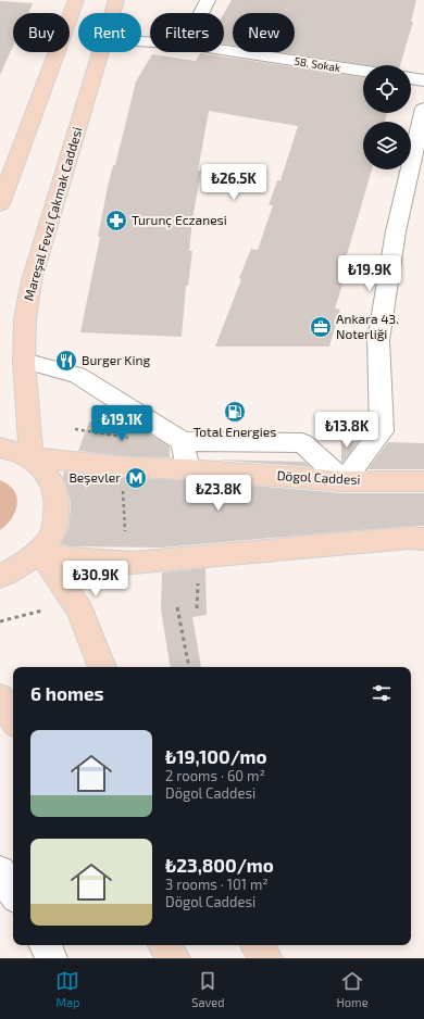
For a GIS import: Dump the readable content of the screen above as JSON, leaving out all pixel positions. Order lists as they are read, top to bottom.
{
  "streets": {
    "main road": ["Mareşal Fevzi Çakmak Caddesi", "Dögol Caddesi"],
    "street": ["58. Sokak"]
  },
  "crossings": [
    ["Mareşal Fevzi Çakmak Caddesi", "Dögol Caddesi"]
  ],
  "places": {
    "pharmacy": ["Turunç Eczanesi"],
    "office": ["Ankara 43. Noterliği"],
    "restaurant": ["Burger King"],
    "fuel station": ["Total Energies"],
    "metro station": ["Beşevler"]
  },
  "page": {
    "chip": [
      "Buy",
      "Rent",
      "Filters",
      "New"
    ],
    "price": [
      "₺26.5K",
      "₺19.9K",
      "₺19.1K",
      "₺13.8K",
      "₺23.8K",
      "₺30.9K"
    ],
    "heading": "6 homes",
    "list": [
      {
        "name": "₺19,100/mo",
        "note": "2 rooms · 60 m² · Dögol Caddesi"
      },
      {
        "name": "₺23,800/mo",
        "note": "3 rooms · 101 m² · Dögol Caddesi"
      }
    ],
    "tabs": ["Map", "Saved", "Home"]
  }
}
